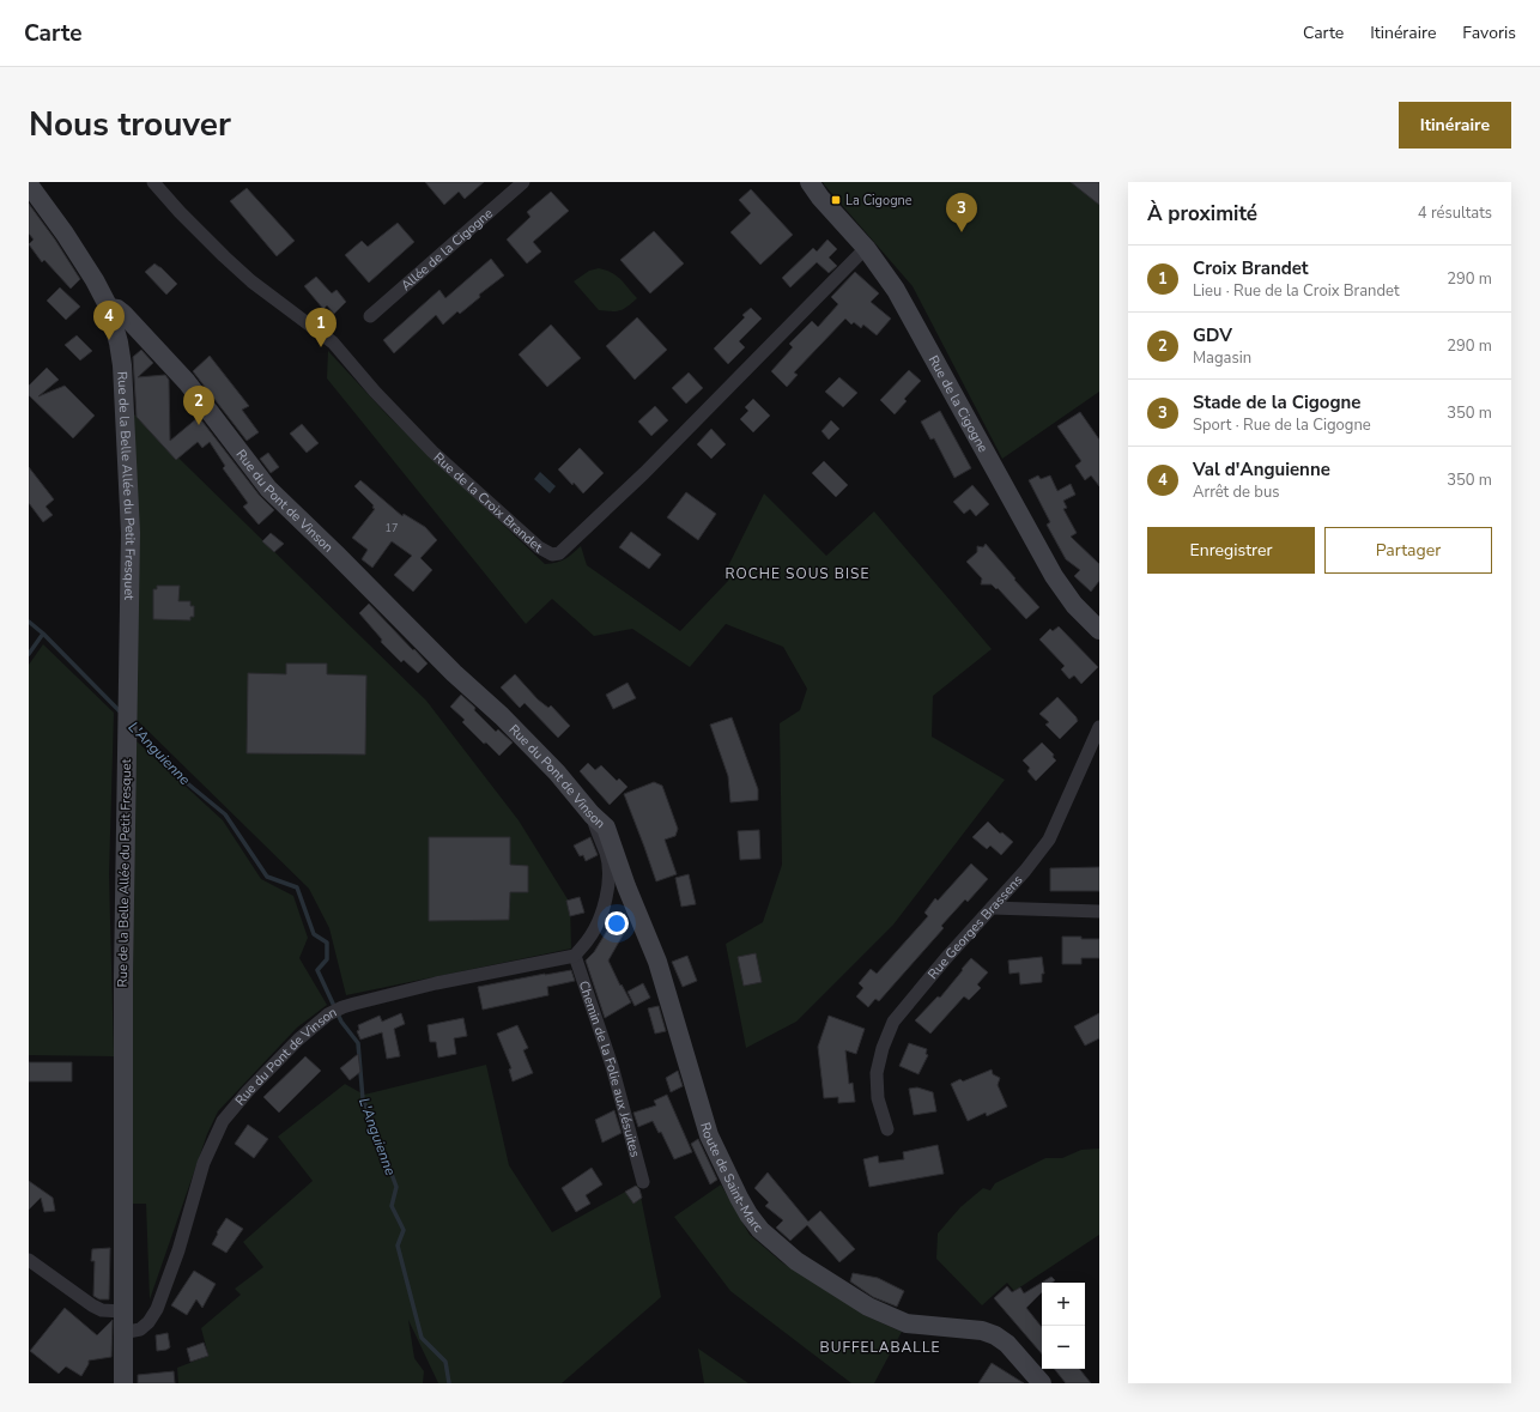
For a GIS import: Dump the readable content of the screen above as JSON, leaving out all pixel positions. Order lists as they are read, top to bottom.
{
  "streets": {
    "street": [
      "Allée de la Cigogne",
      "Rue de la Cigogne",
      "Rue de la Belle Allée du Petit Fresquet",
      "Rue du Pont de Vinson",
      "Rue de la Croix Brandet",
      "Rue Georges Brassens",
      "Chemin de la Folie aux Jésuites",
      "Route de Saint-Marc"
    ]
  },
  "crossings": [
    ["Rue de la Cigogne", "Rue de la Croix Brandet"],
    ["Rue de la Belle Allée du Petit Fresquet", "Rue du Pont de Vinson"],
    ["Rue du Pont de Vinson", "Chemin de la Folie aux Jésuites"],
    ["Rue du Pont de Vinson", "Route de Saint-Marc"]
  ],
  "districts": ["ROCHE SOUS BISE", "BUFFELABALLE"],
  "water": ["L'Anguienne"],
  "places": {
    "transit": ["La Cigogne"]
  },
  "house_numbers": ["17"],
  "page": {
    "header": "Carte",
    "nav": ["Carte", "Itinéraire", "Favoris"],
    "title": "Nous trouver",
    "buttons": [
      "Itinéraire",
      ["Enregistrer", "Partager"]
    ],
    "heading": ["À proximité", "4 résultats"],
    "pins": [
      "3",
      "4",
      "1",
      "2"
    ],
    "list": [
      {
        "mark": "1",
        "name": "Croix Brandet",
        "note": "Lieu · Rue de la Croix Brandet",
        "value": "290 m"
      },
      {
        "mark": "2",
        "name": "GDV",
        "note": "Magasin",
        "value": "290 m"
      },
      {
        "mark": "3",
        "name": "Stade de la Cigogne",
        "note": "Sport · Rue de la Cigogne",
        "value": "350 m"
      },
      {
        "mark": "4",
        "name": "Val d'Anguienne",
        "note": "Arrêt de bus",
        "value": "350 m"
      }
    ],
    "map_buttons": ["+", "−"]
  }
}
